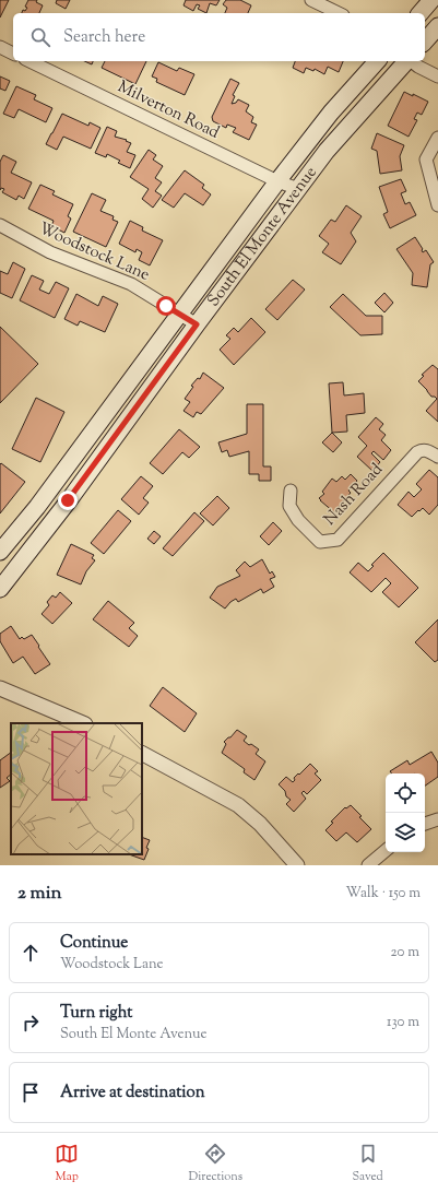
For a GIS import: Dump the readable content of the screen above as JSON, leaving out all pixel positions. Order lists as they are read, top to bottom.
{
  "streets": {
    "main road": ["South El Monte Avenue"],
    "street": ["Milverton Road", "Woodstock Lane", "Nash Road"]
  },
  "crossings": [
    ["Milverton Road", "South El Monte Avenue"],
    ["South El Monte Avenue", "Woodstock Lane"]
  ],
  "page": {
    "search": "Search here",
    "heading": ["2 min", "Walk · 150 m"],
    "list": [
      ["Continue", "Woodstock Lane", "20 m"],
      ["Turn right", "South El Monte Avenue", "130 m"],
      "Arrive at destination"
    ],
    "nav": ["Map", "Directions", "Saved"]
  }
}
